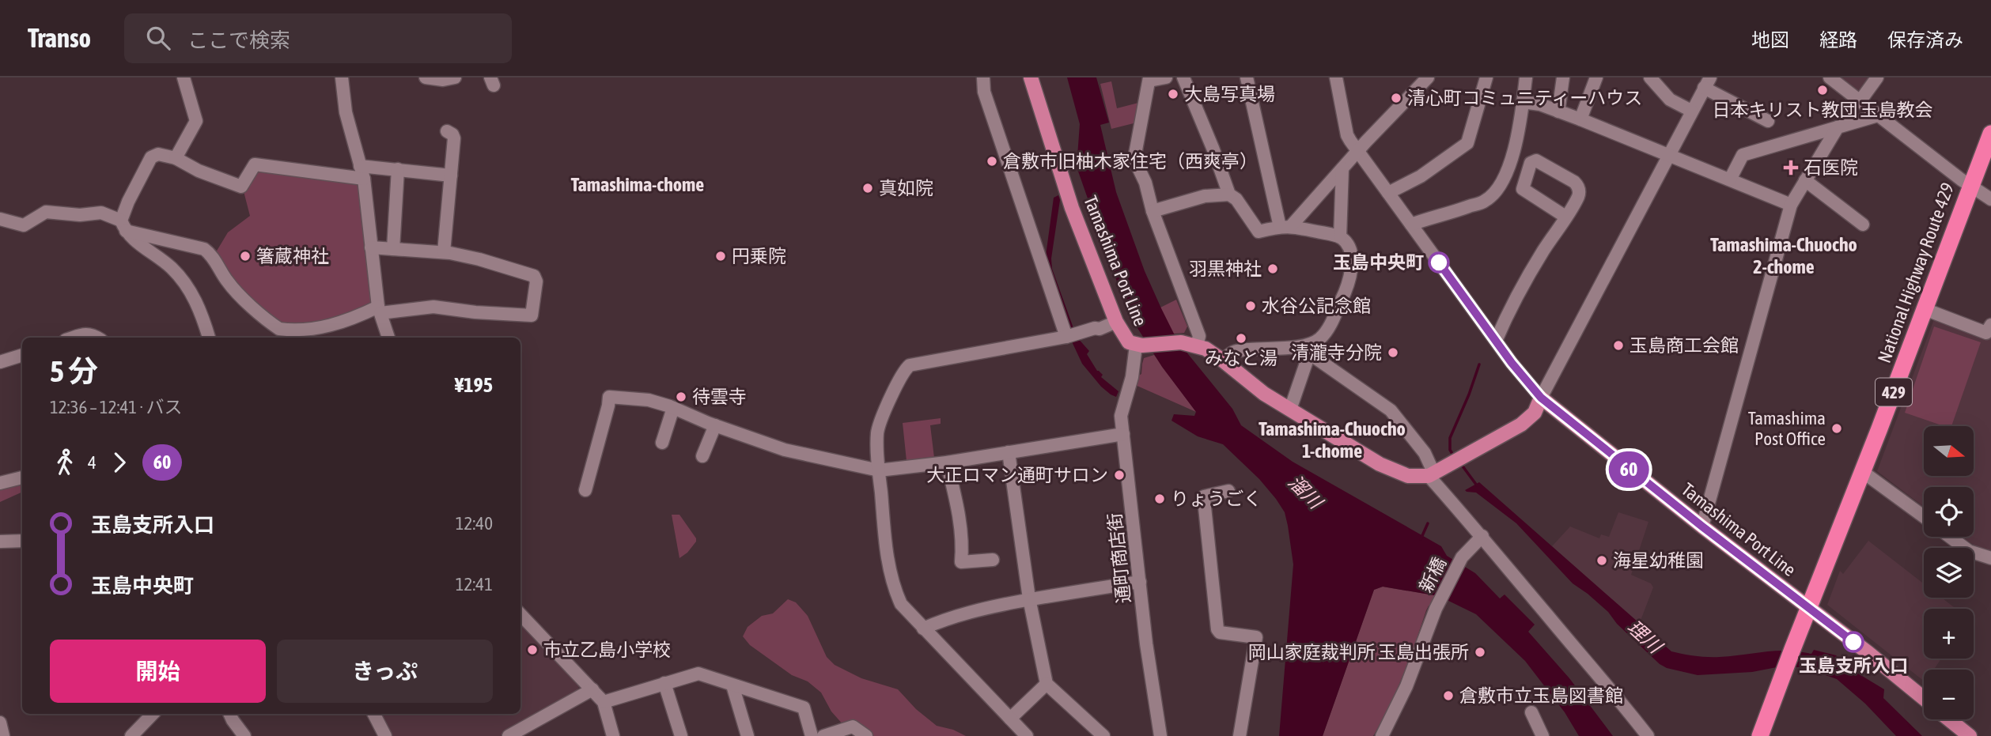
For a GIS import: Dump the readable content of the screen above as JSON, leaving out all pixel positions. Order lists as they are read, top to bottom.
{
  "streets": {
    "highway": ["National Highway Route 429", "429"],
    "main road": ["Tamashima Port Line"],
    "street": ["通町商店街", "新橋"]
  },
  "crossings": [
    ["Tamashima Port Line", "National Highway Route 429"],
    ["Tamashima Port Line", "通町商店街"]
  ],
  "districts": ["Tamashima-chome", "Tamashima-Chuocho 2-chome", "Tamashima-Chuocho 1-chome"],
  "water": ["溜川", "理川"],
  "places": {
    "other": [
      "日本キリスト教団 玉島教会",
      "大島写真場",
      "清心町コミュニティーハウス",
      "倉敷市旧柚木家住宅（西爽亭）",
      "真如院",
      "箸蔵神社",
      "円乗院",
      "玉島中央町",
      "羽黒神社",
      "水谷公記念館",
      "みなと湯",
      "玉島商工会館",
      "清瀧寺分院",
      "待雲寺",
      "Tamashima Post Office",
      "大正ロマン通町サロン",
      "りょうごく",
      "海星幼稚園",
      "玉島支所入口",
      "市立乙島小学校",
      "岡山家庭裁判所 玉島出張所",
      "倉敷市立玉島図書館"
    ],
    "health": ["石医院"]
  },
  "lines": ["bus line 60"],
  "north": "right",
  "page": {
    "header": "Transo",
    "search": "ここで検索",
    "nav": ["地図", "経路", "保存済み"],
    "on_map": "60",
    "heading": ["5 分", "12:36 – 12:41 · バス", "¥195"],
    "map_buttons": ["+", "−"],
    "legs": ["4", "60"],
    "list": [
      {
        "name": "玉島支所入口",
        "value": "12:40"
      },
      {
        "name": "玉島中央町",
        "value": "12:41"
      }
    ],
    "buttons": ["開始", "きっぷ"]
  }
}
